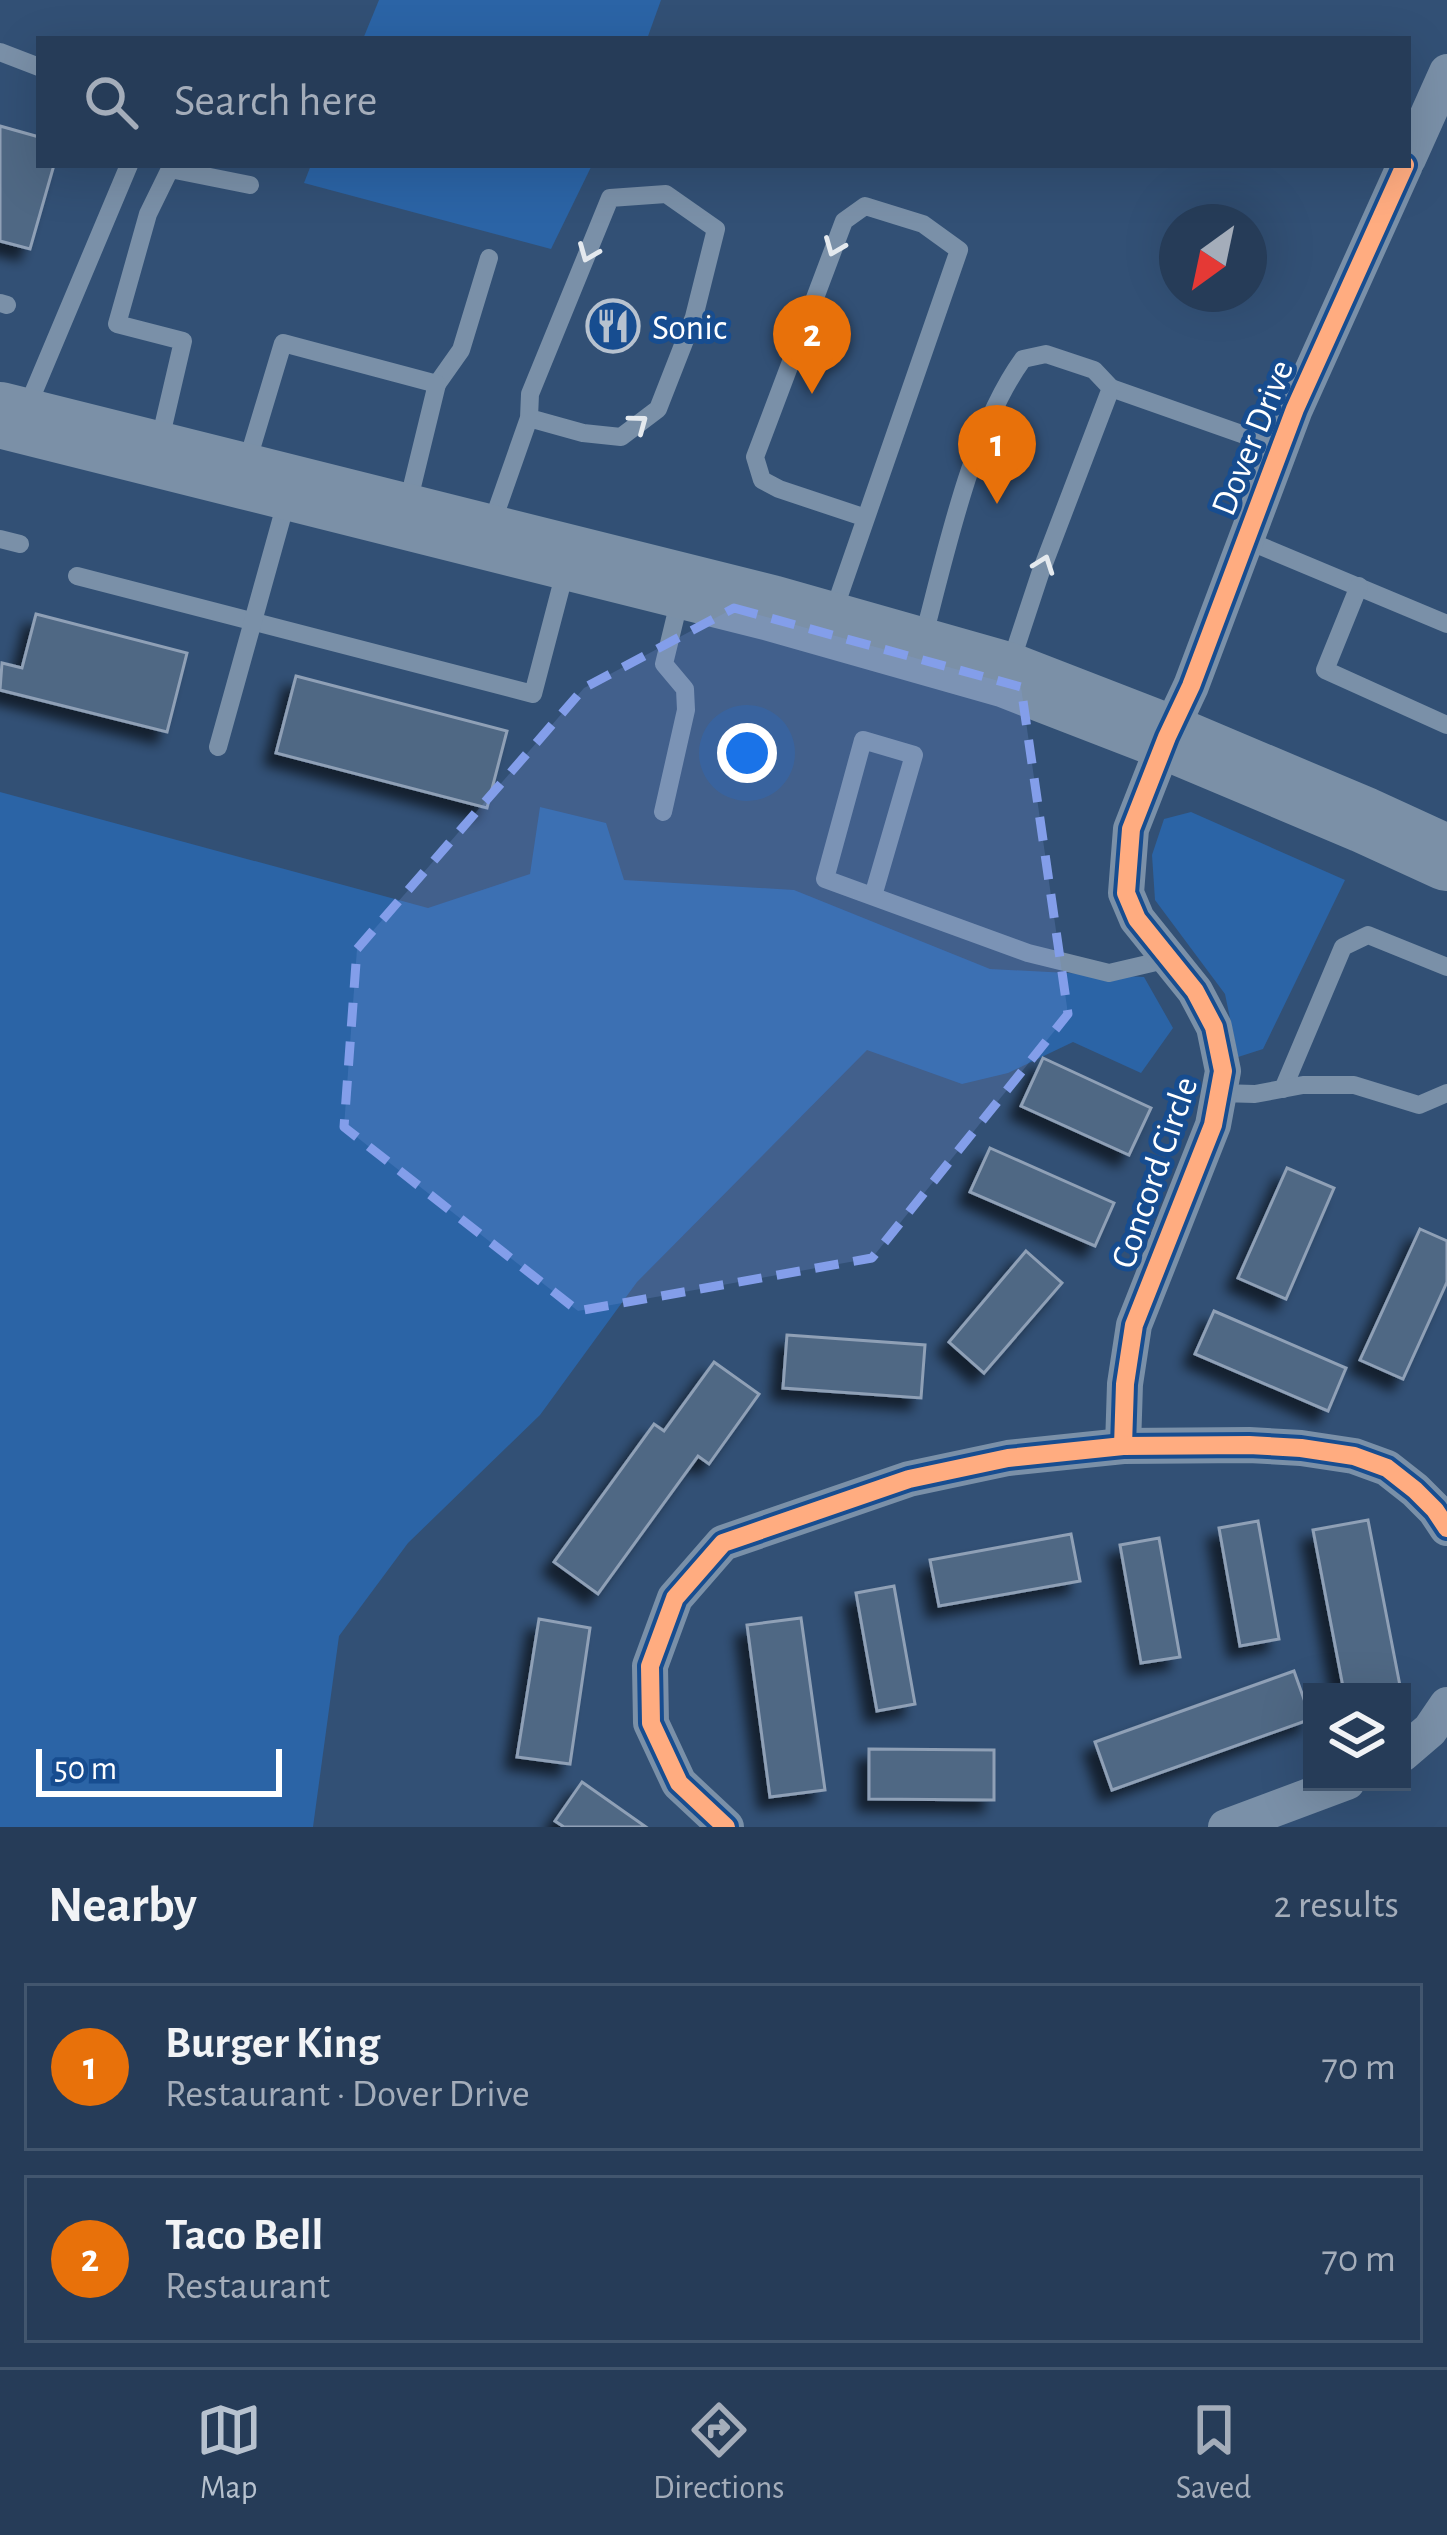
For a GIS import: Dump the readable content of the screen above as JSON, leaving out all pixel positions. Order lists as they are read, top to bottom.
{
  "streets": {
    "street": ["Dover Drive", "Concord Circle"]
  },
  "crossings": [
    ["Dover Drive", "Concord Circle"]
  ],
  "places": {
    "restaurant": ["Sonic"]
  },
  "scale_bar": "50 m",
  "north": "bottom left",
  "page": {
    "search": "Search here",
    "pins": ["2", "1"],
    "scale": "50 m",
    "heading": ["Nearby", "2 results"],
    "list": [
      {
        "mark": "1",
        "name": "Burger King",
        "note": "Restaurant · Dover Drive",
        "value": "70 m"
      },
      {
        "mark": "2",
        "name": "Taco Bell",
        "note": "Restaurant",
        "value": "70 m"
      }
    ],
    "nav": ["Map", "Directions", "Saved"]
  }
}
